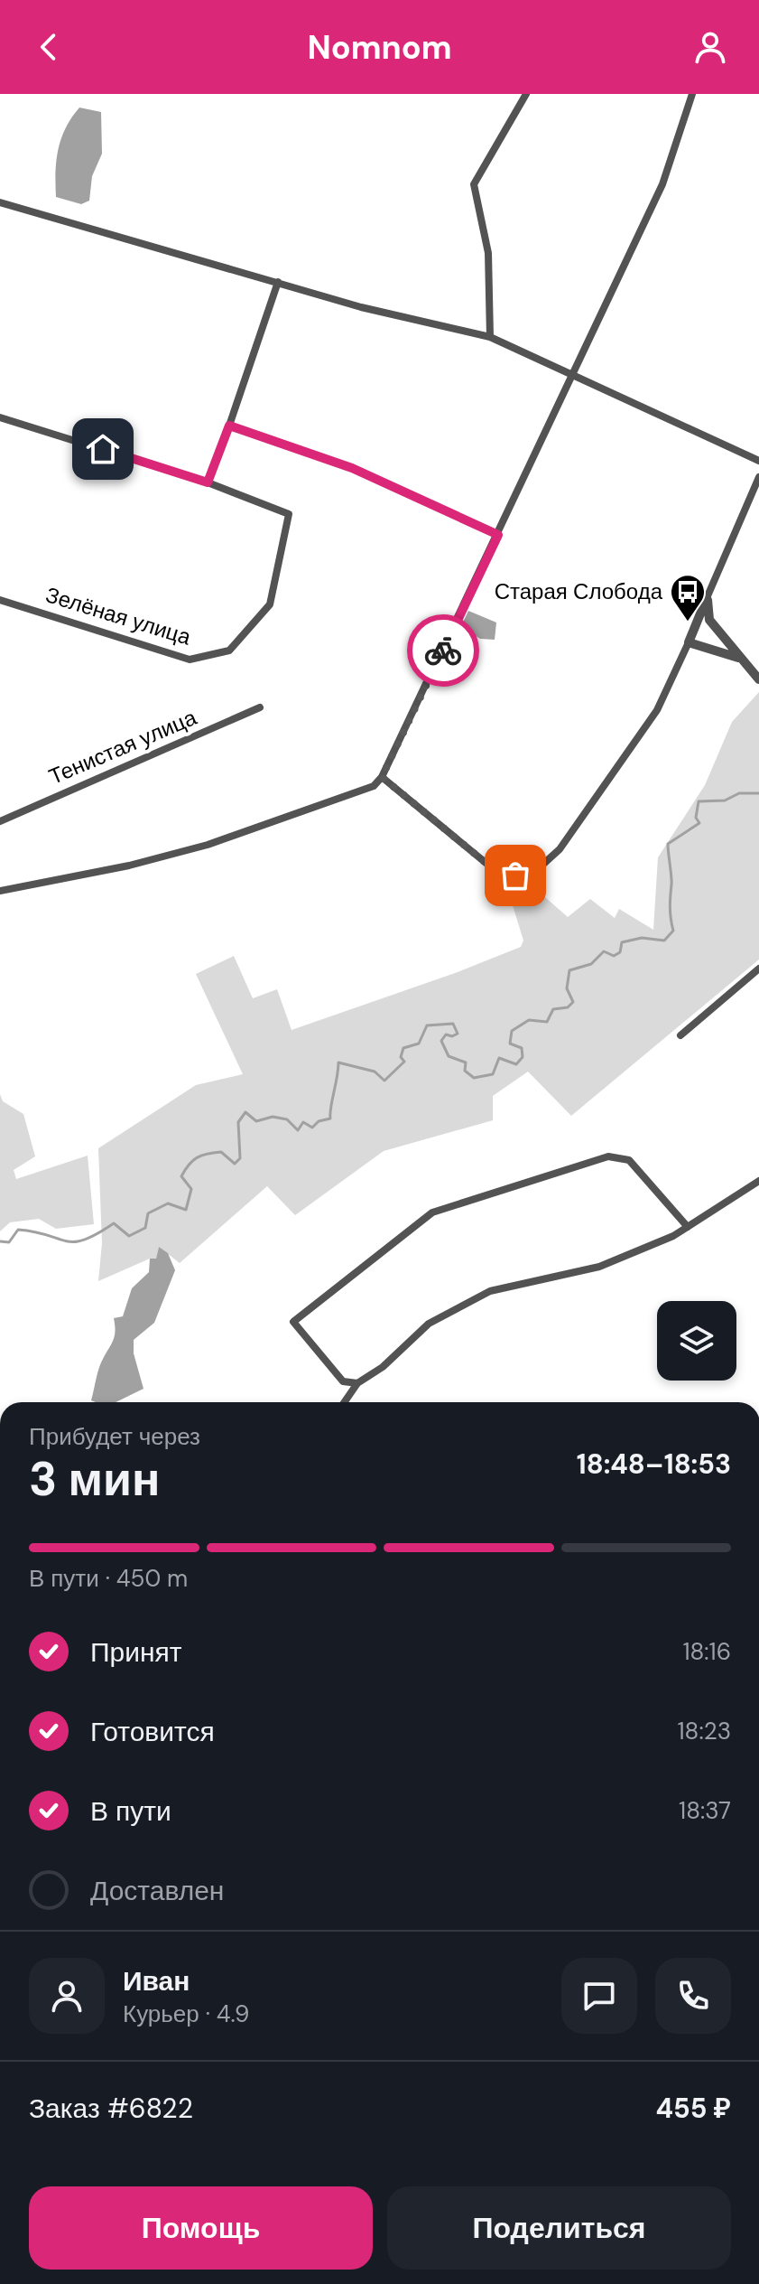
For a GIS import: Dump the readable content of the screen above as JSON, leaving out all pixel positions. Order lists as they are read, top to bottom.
{
  "streets": {
    "street": ["Зелёная улица", "Тенистая улица"]
  },
  "places": {
    "bus stop": ["Старая Слобода"]
  },
  "page": {
    "header": "Nomnom",
    "heading": ["3 мин", "Прибудет через", "18:48–18:53"],
    "panel": [
      "Иван",
      "Курьер · 4.9",
      "Заказ #6822",
      "455 ₽"
    ],
    "bar": "В пути · 450 m",
    "list": [
      ["Принят", "18:16"],
      ["Готовится", "18:23"],
      ["В пути", "18:37"],
      "Доставлен"
    ],
    "buttons": ["Помощь", "Поделиться"]
  }
}
